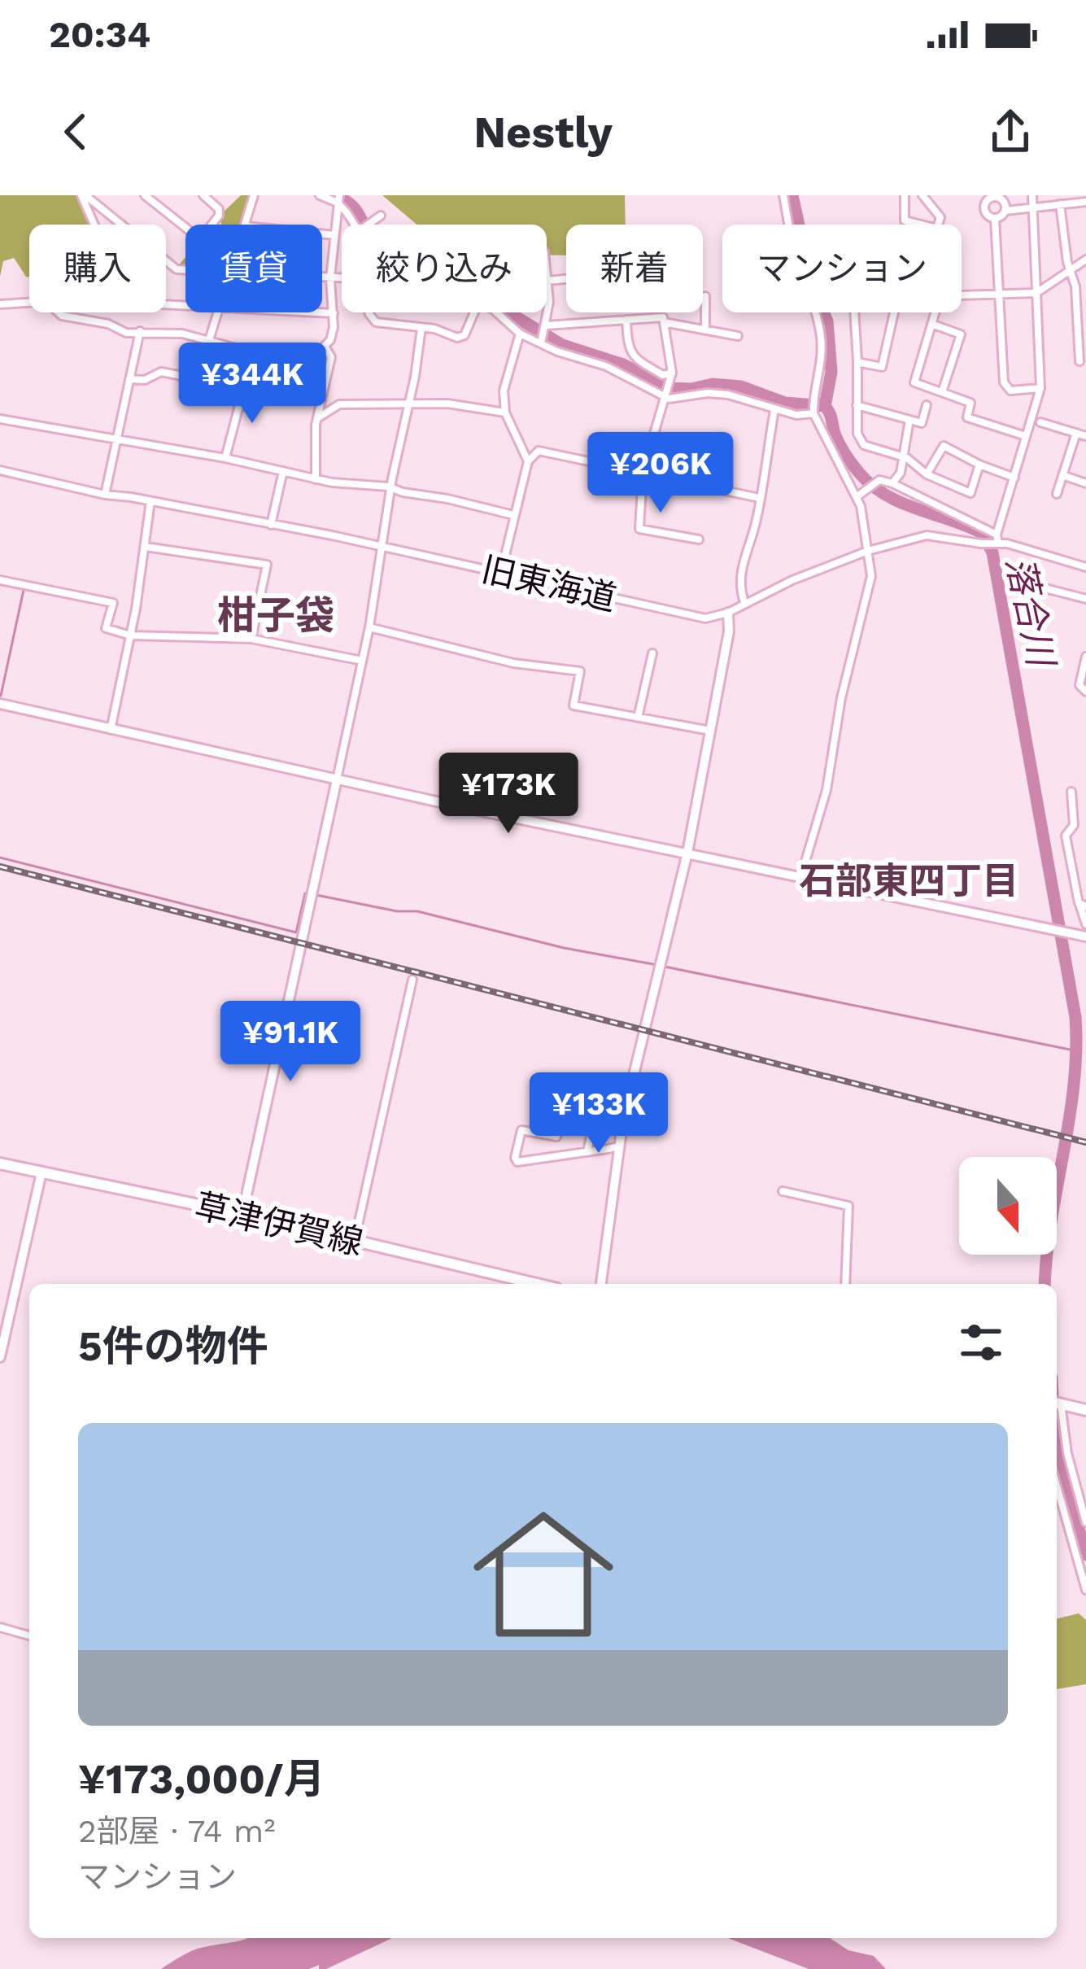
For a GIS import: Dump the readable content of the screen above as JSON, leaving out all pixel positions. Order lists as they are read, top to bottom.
{
  "streets": {
    "main road": ["草津伊賀線"],
    "street": ["旧東海道"]
  },
  "districts": ["柑子袋", "石部東四丁目"],
  "water": ["落合川"],
  "north": "bottom",
  "page": {
    "status": "20:34",
    "header": "Nestly",
    "chip": [
      "購入",
      "賃貸",
      "絞り込み",
      "新着",
      "マンション"
    ],
    "price": [
      "¥344K",
      "¥206K",
      "¥173K",
      "¥91.1K",
      "¥133K"
    ],
    "heading": "5件の物件",
    "list": [
      {
        "name": "¥173,000/月",
        "note": "2部屋 · 74 m² · マンション"
      }
    ]
  }
}
